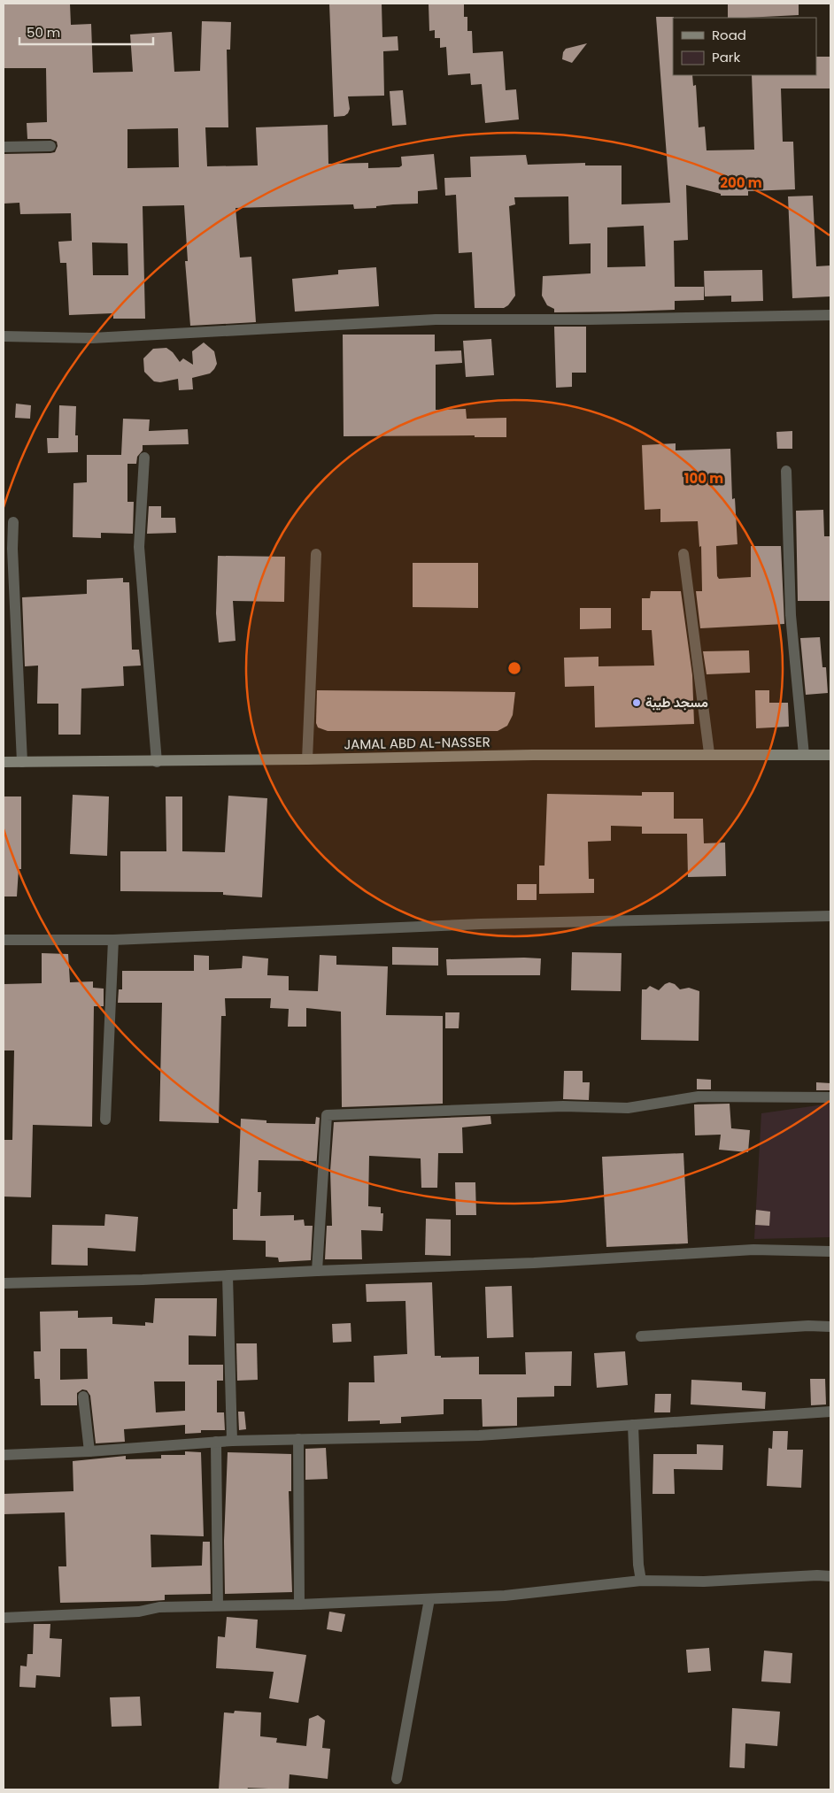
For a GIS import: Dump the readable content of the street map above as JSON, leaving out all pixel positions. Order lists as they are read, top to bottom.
{
  "streets": {
    "main road": ["JAMAL ABD AL-NASSER"]
  },
  "places": ["مسجد طيبة"],
  "legend": ["Road", "Park"],
  "scale_bar": "50 m",
  "rings": ["200 m", "100 m"]
}
